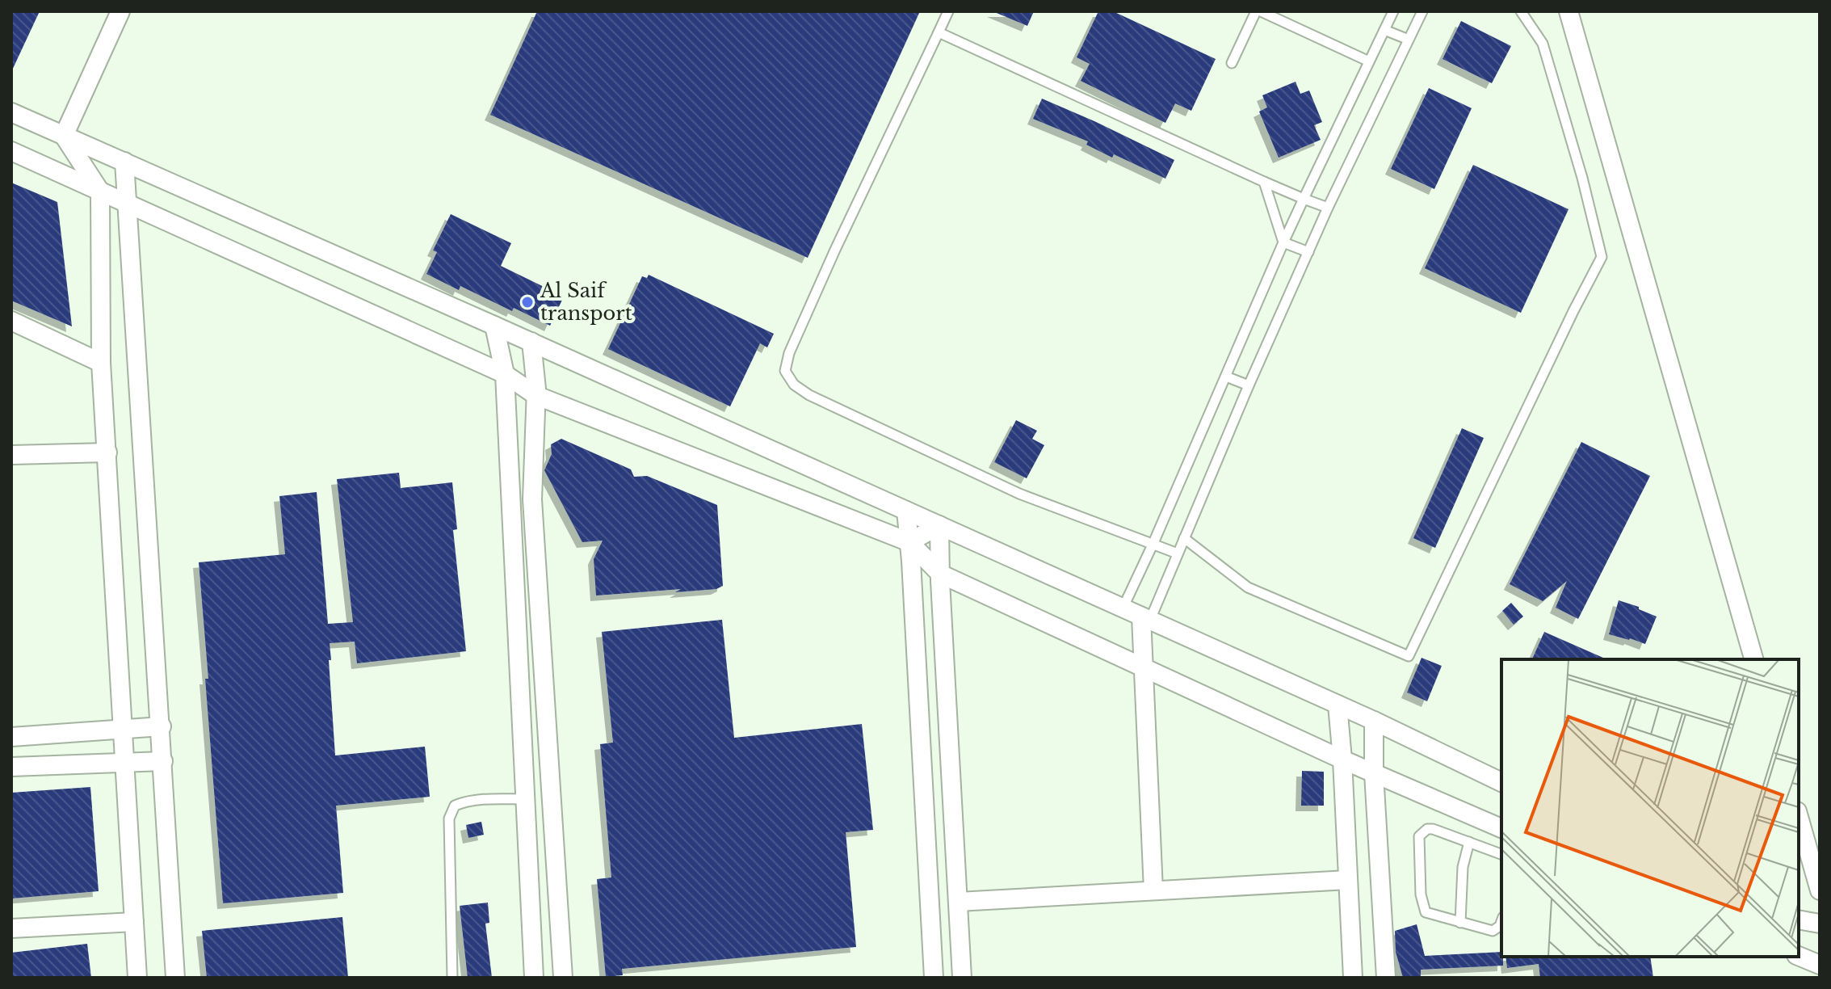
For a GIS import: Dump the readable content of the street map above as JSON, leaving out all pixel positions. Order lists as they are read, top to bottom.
{
  "places": ["Al Saif transport"]
}
